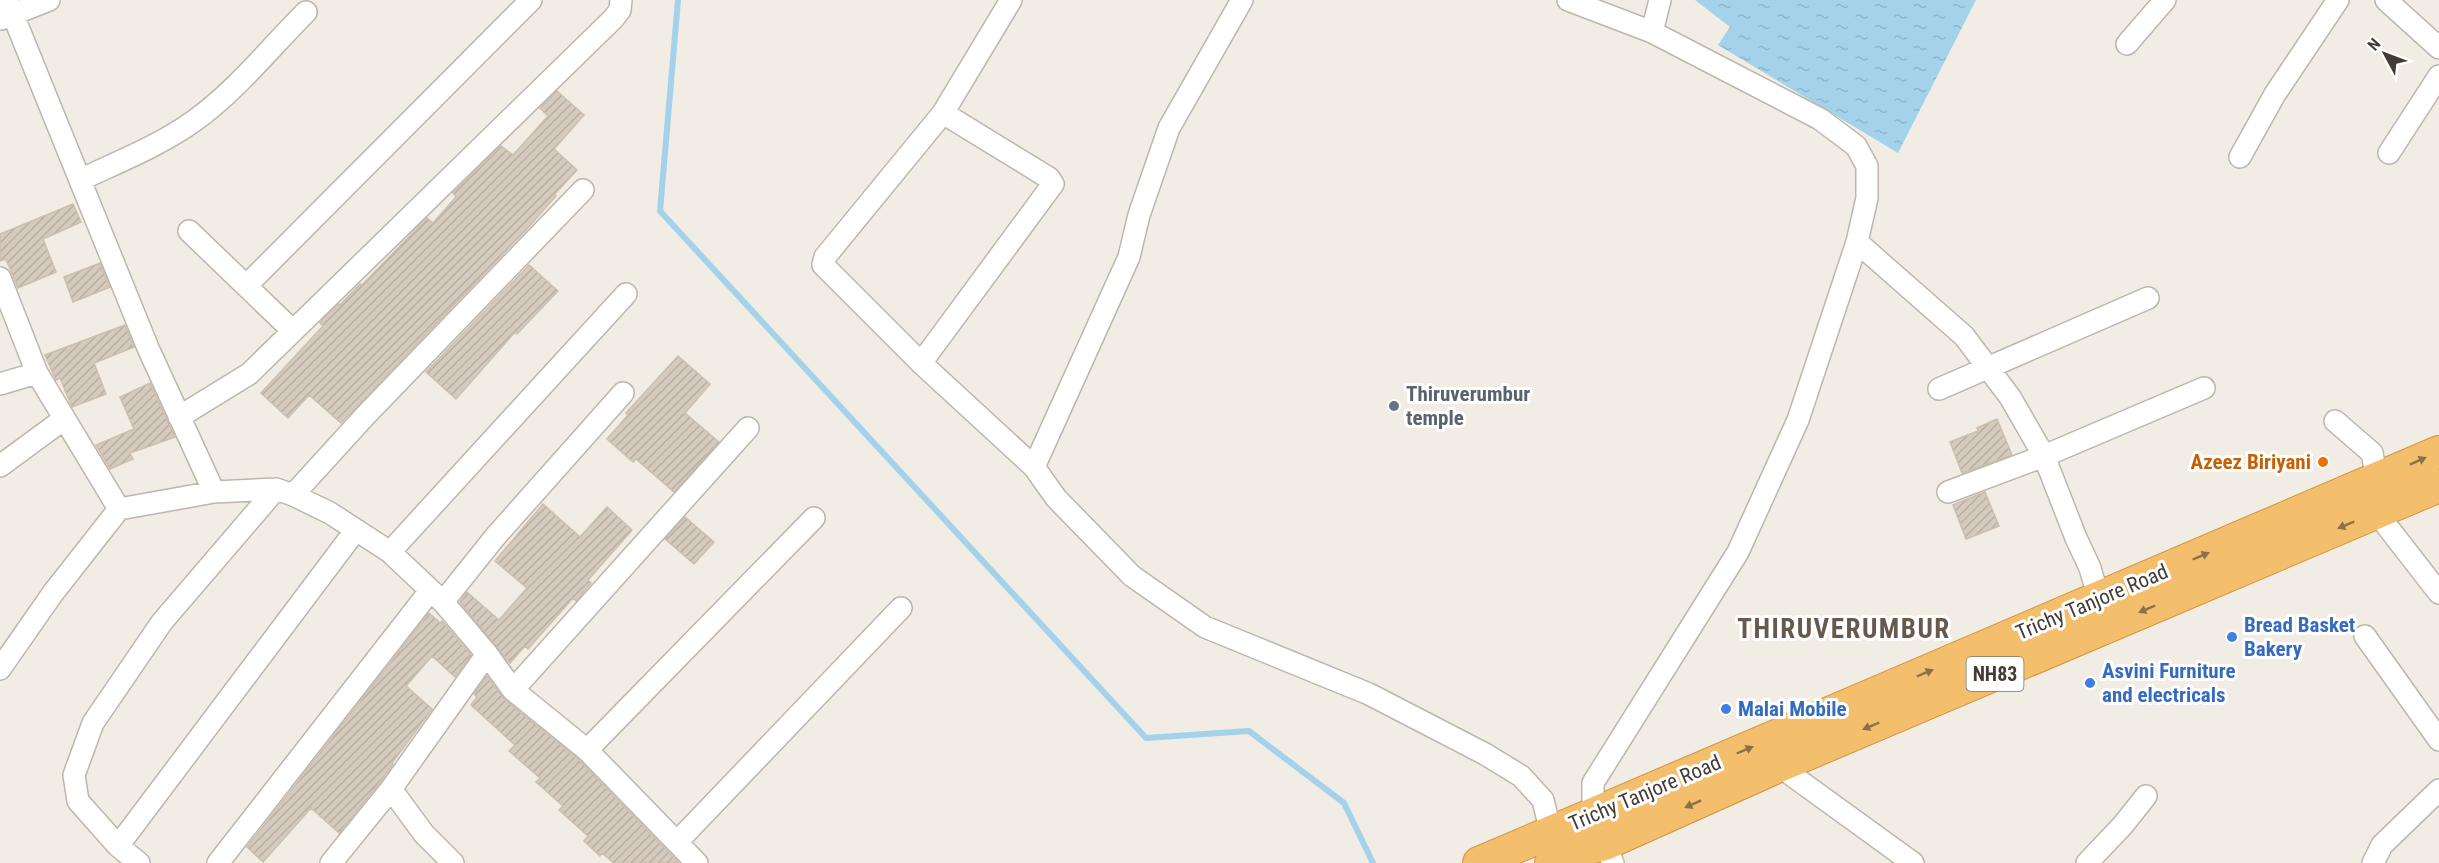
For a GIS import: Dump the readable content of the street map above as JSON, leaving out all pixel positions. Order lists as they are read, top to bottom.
{
  "streets": {
    "highway": ["Trichy Tanjore Road", "NH83"]
  },
  "districts": ["THIRUVERUMBUR"],
  "places": [
    "Thiruverumbur temple",
    "Azeez Biriyani",
    "Bread Basket Bakery",
    "Asvini Furniture and electricals",
    "Malai Mobile"
  ],
  "north": "top left"
}
